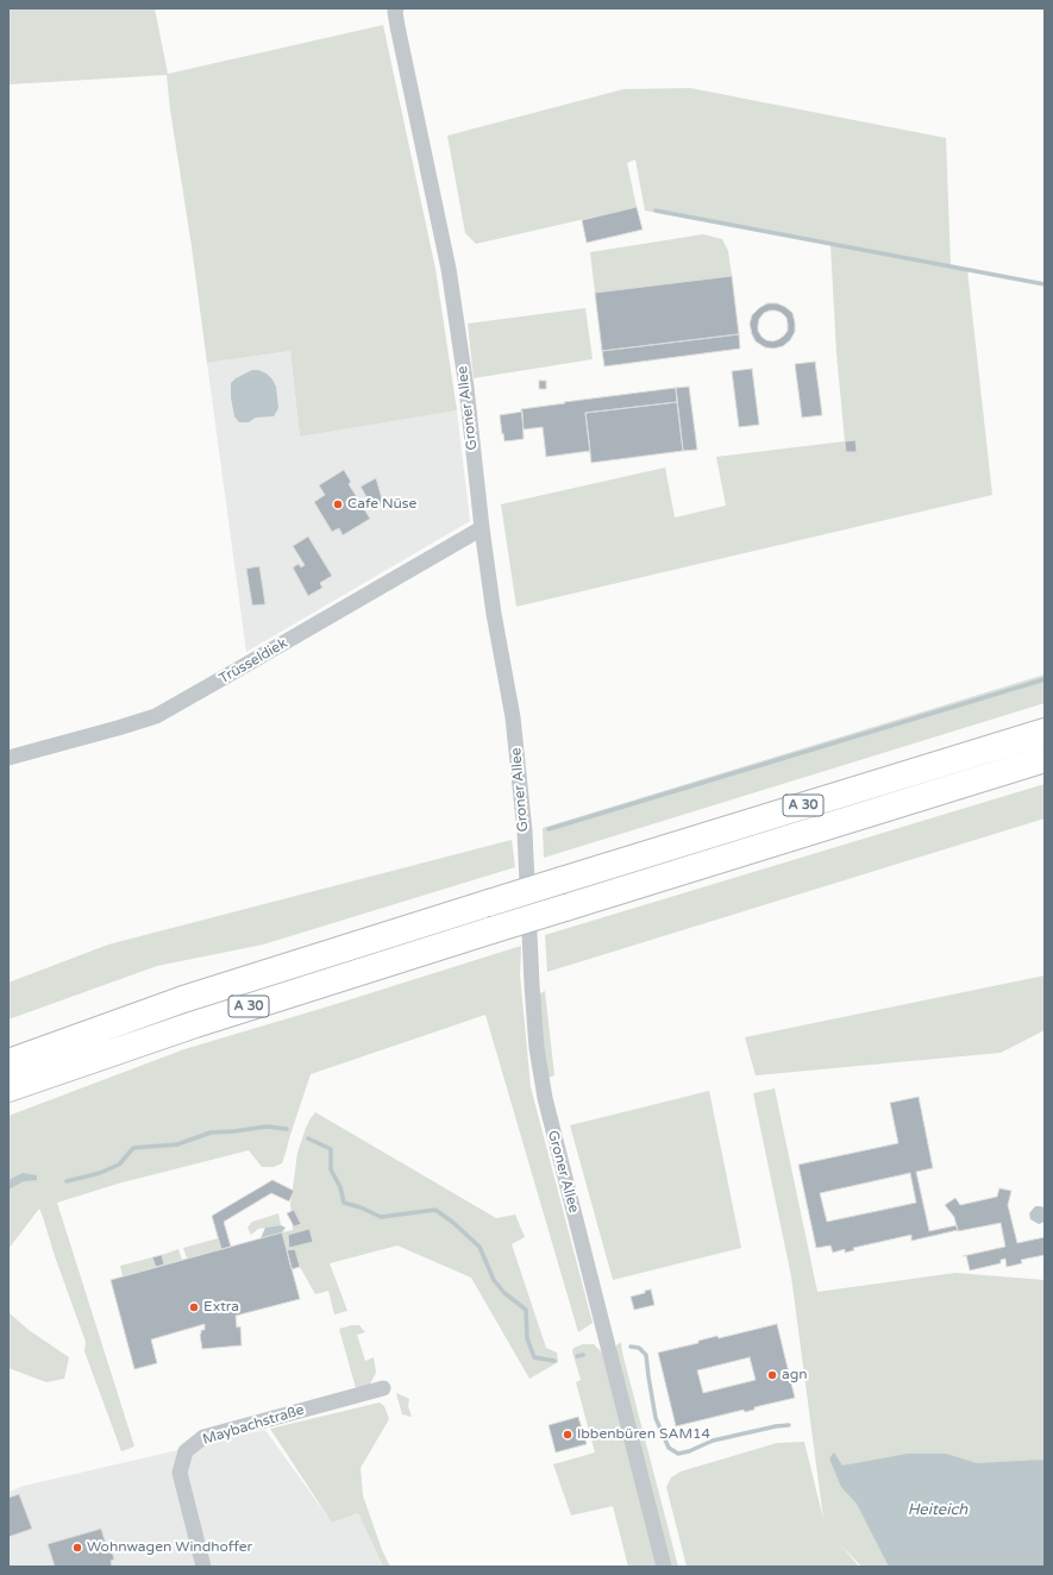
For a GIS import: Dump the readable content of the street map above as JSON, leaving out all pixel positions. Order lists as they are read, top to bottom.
{
  "streets": {
    "highway": ["A 30"],
    "street": ["Groner Allee", "Trüsseldiek", "Maybachstraße"]
  },
  "crossings": [
    ["Groner Allee", "Trüsseldiek"]
  ],
  "water": ["Heiteich"],
  "places": [
    "Cafe Nüse",
    "Extra",
    "agn",
    "Ibbenbüren SAM14",
    "Wohnwagen Windhoffer"
  ]
}
